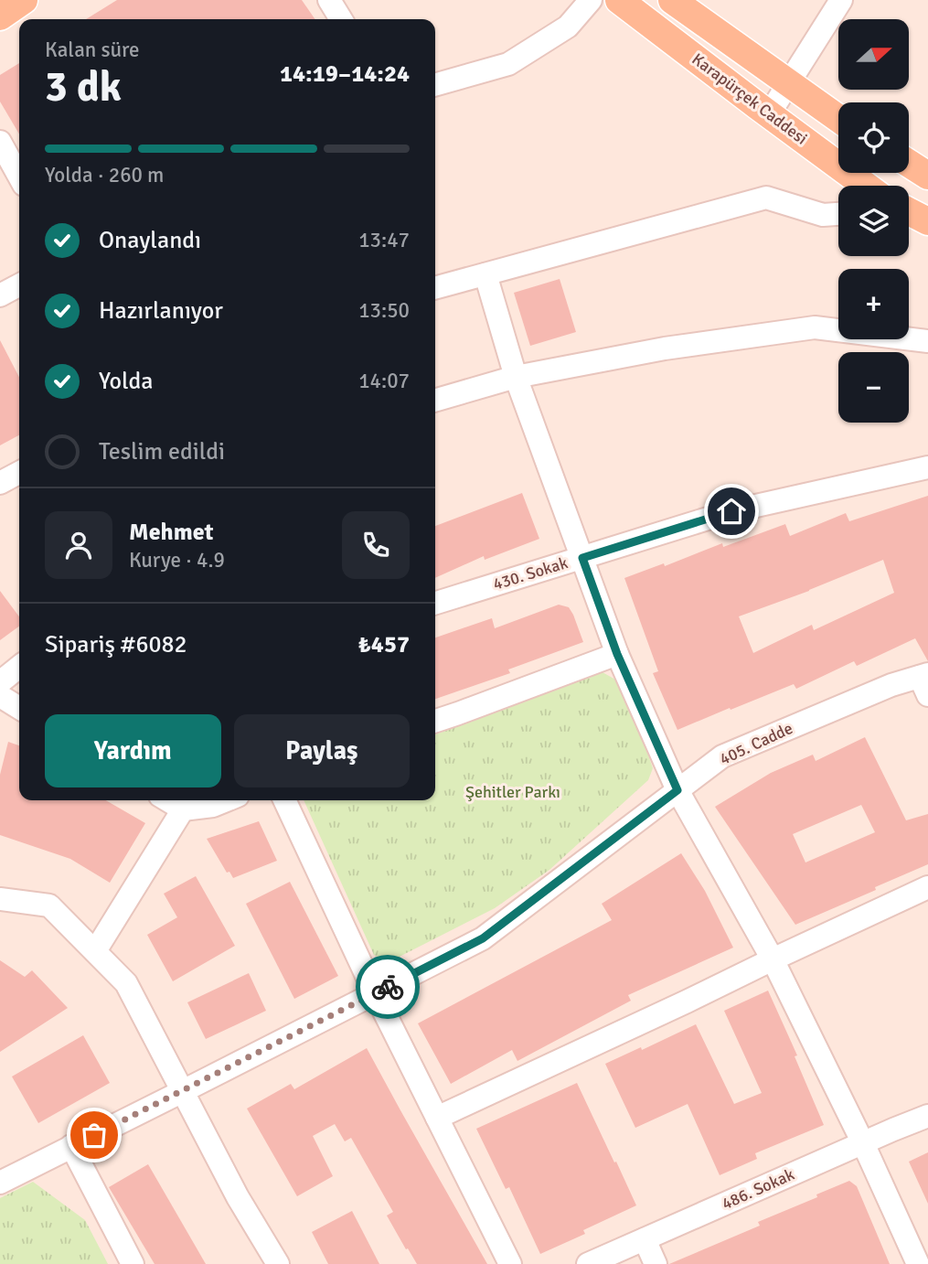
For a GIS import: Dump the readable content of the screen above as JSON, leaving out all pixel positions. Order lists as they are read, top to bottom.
{
  "streets": {
    "main road": ["Karapürçek Caddesi"],
    "street": ["430. Sokak", "405. Cadde", "486. Sokak"]
  },
  "parks": ["Şehitler Parkı"],
  "north": "right",
  "page": {
    "map_buttons": ["+", "−"],
    "heading": ["3 dk", "Kalan süre", "14:19–14:24"],
    "panel": [
      "Mehmet",
      "Kurye · 4.9",
      "Sipariş #6082",
      "₺457"
    ],
    "bar": "Yolda · 260 m",
    "list": [
      ["Onaylandı", "13:47"],
      ["Hazırlanıyor", "13:50"],
      ["Yolda", "14:07"],
      "Teslim edildi"
    ],
    "buttons": ["Yardım", "Paylaş"]
  }
}
